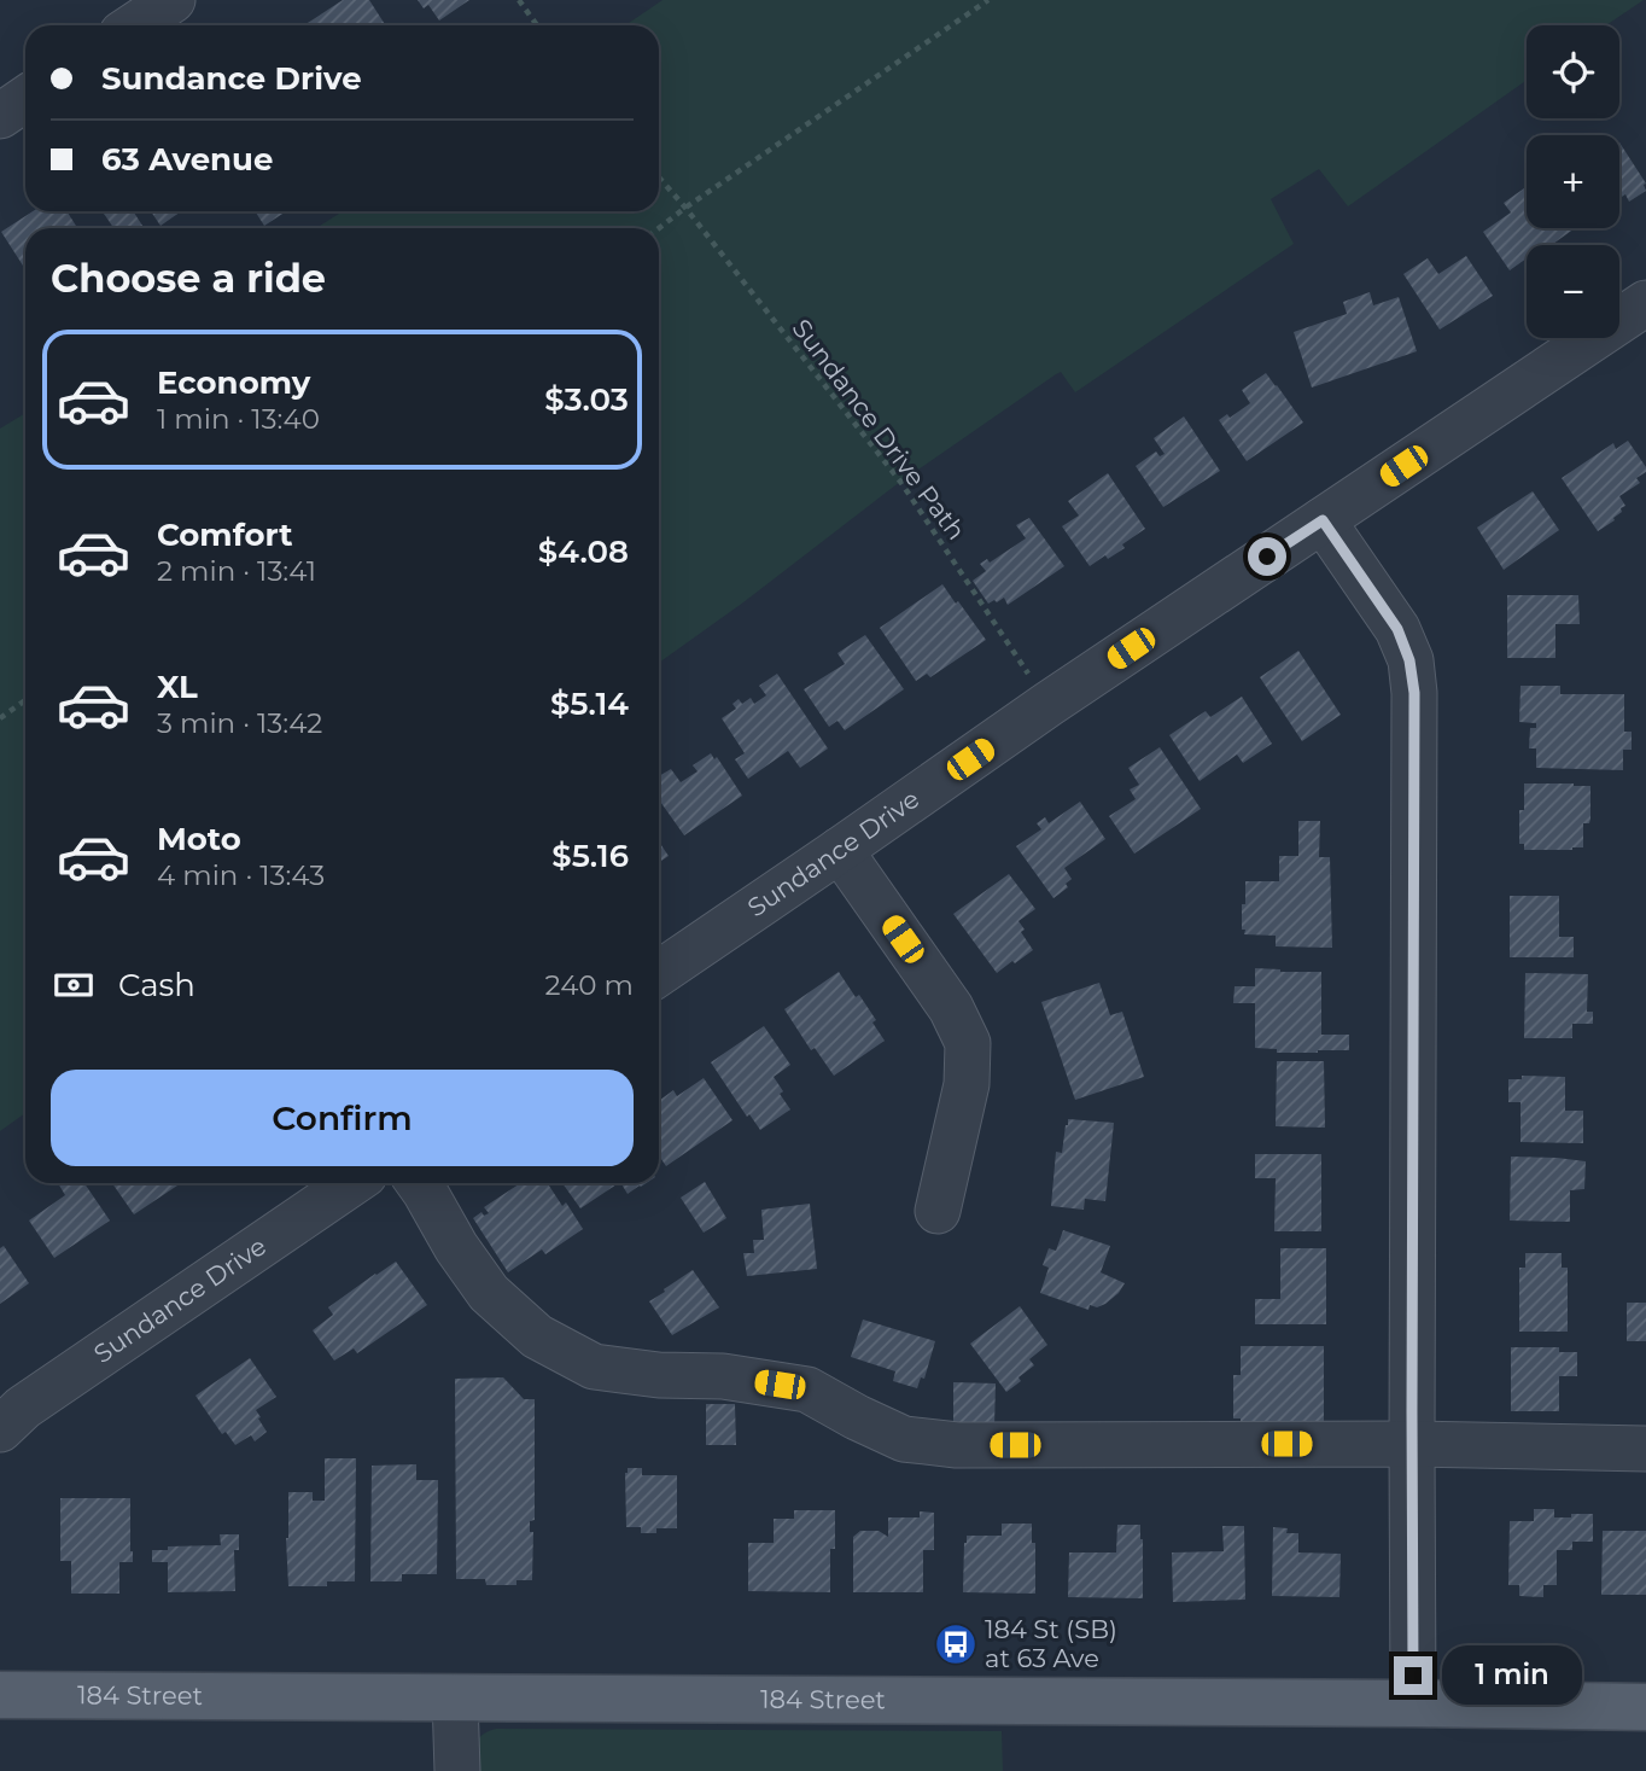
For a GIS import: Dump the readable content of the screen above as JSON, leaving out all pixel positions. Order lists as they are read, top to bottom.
{
  "streets": {
    "main road": ["184 Street"],
    "street": ["Sundance Drive"],
    "path": ["Sundance Drive Path"]
  },
  "places": {
    "bus stop": ["184 St (SB) at 63 Ave"]
  },
  "page": {
    "map_buttons": ["+", "−"],
    "banner": ["Sundance Drive", "63 Avenue"],
    "heading": "Choose a ride",
    "list": [
      {
        "name": "Economy",
        "note": "1 min · 13:40",
        "value": "$3.03"
      },
      {
        "name": "Comfort",
        "note": "2 min · 13:41",
        "value": "$4.08"
      },
      {
        "name": "XL",
        "note": "3 min · 13:42",
        "value": "$5.14"
      },
      {
        "name": "Moto",
        "note": "4 min · 13:43",
        "value": "$5.16"
      }
    ],
    "pay": ["Cash", "240 m"],
    "buttons": "Confirm",
    "bubble": "1 min"
  }
}
